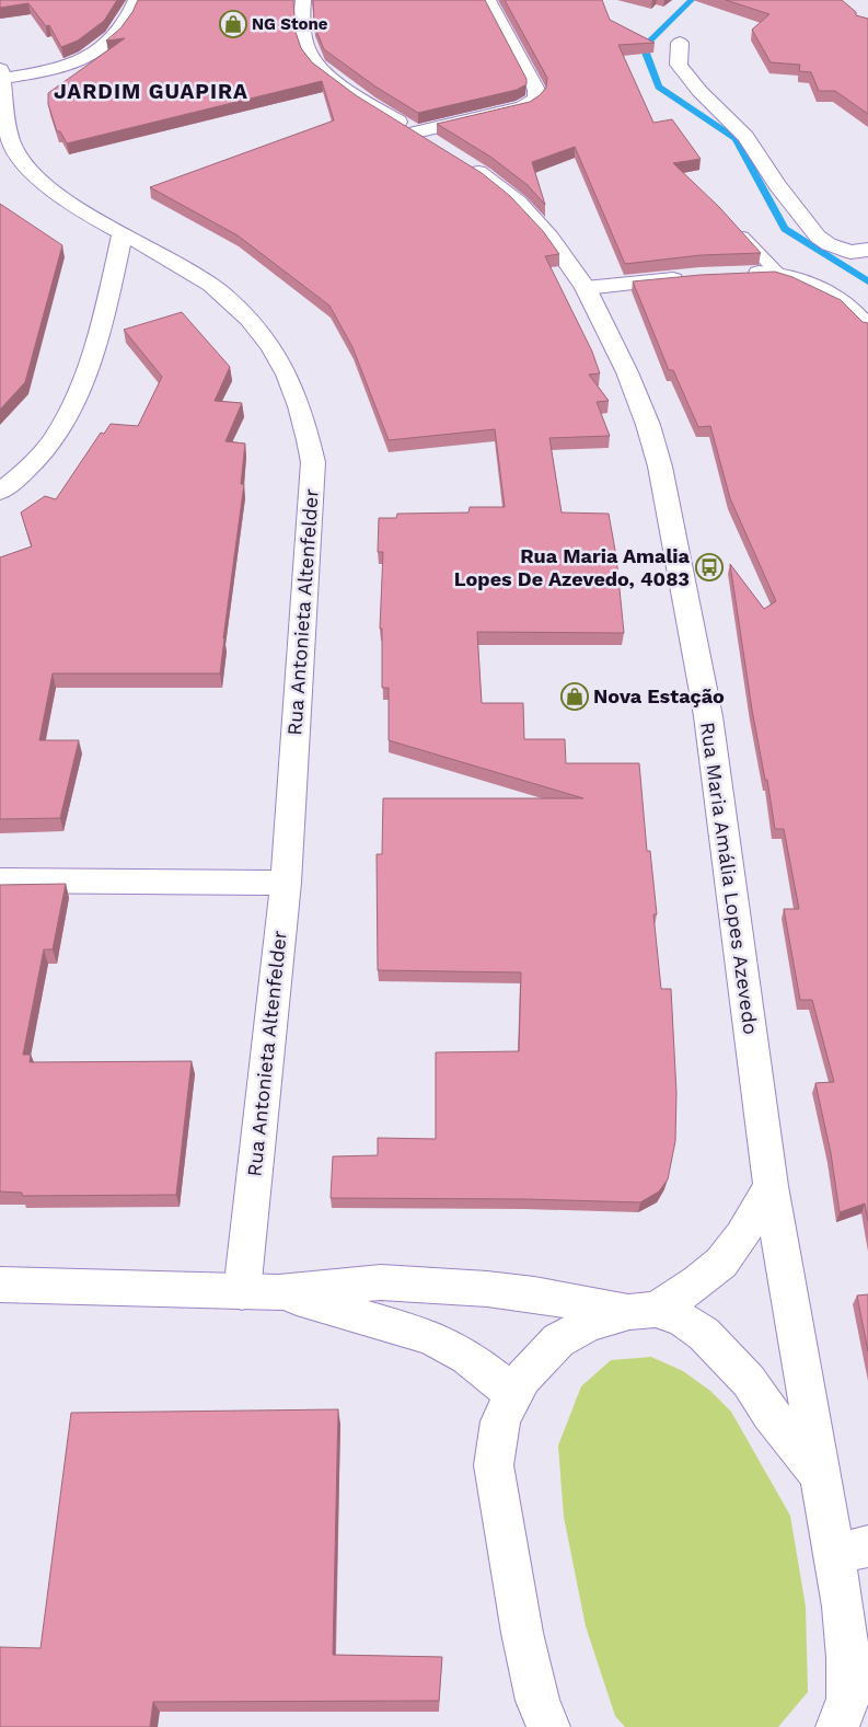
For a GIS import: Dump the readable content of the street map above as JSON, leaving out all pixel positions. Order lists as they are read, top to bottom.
{
  "streets": {
    "street": ["Rua Antonieta Altenfelder", "Rua Maria Amália Lopes Azevedo"]
  },
  "districts": ["JARDIM GUAPIRA"],
  "places": {
    "shop": ["NG Stone", "Nova Estação"],
    "bus stop": ["Rua Maria Amalia Lopes De Azevedo, 4083"]
  }
}
